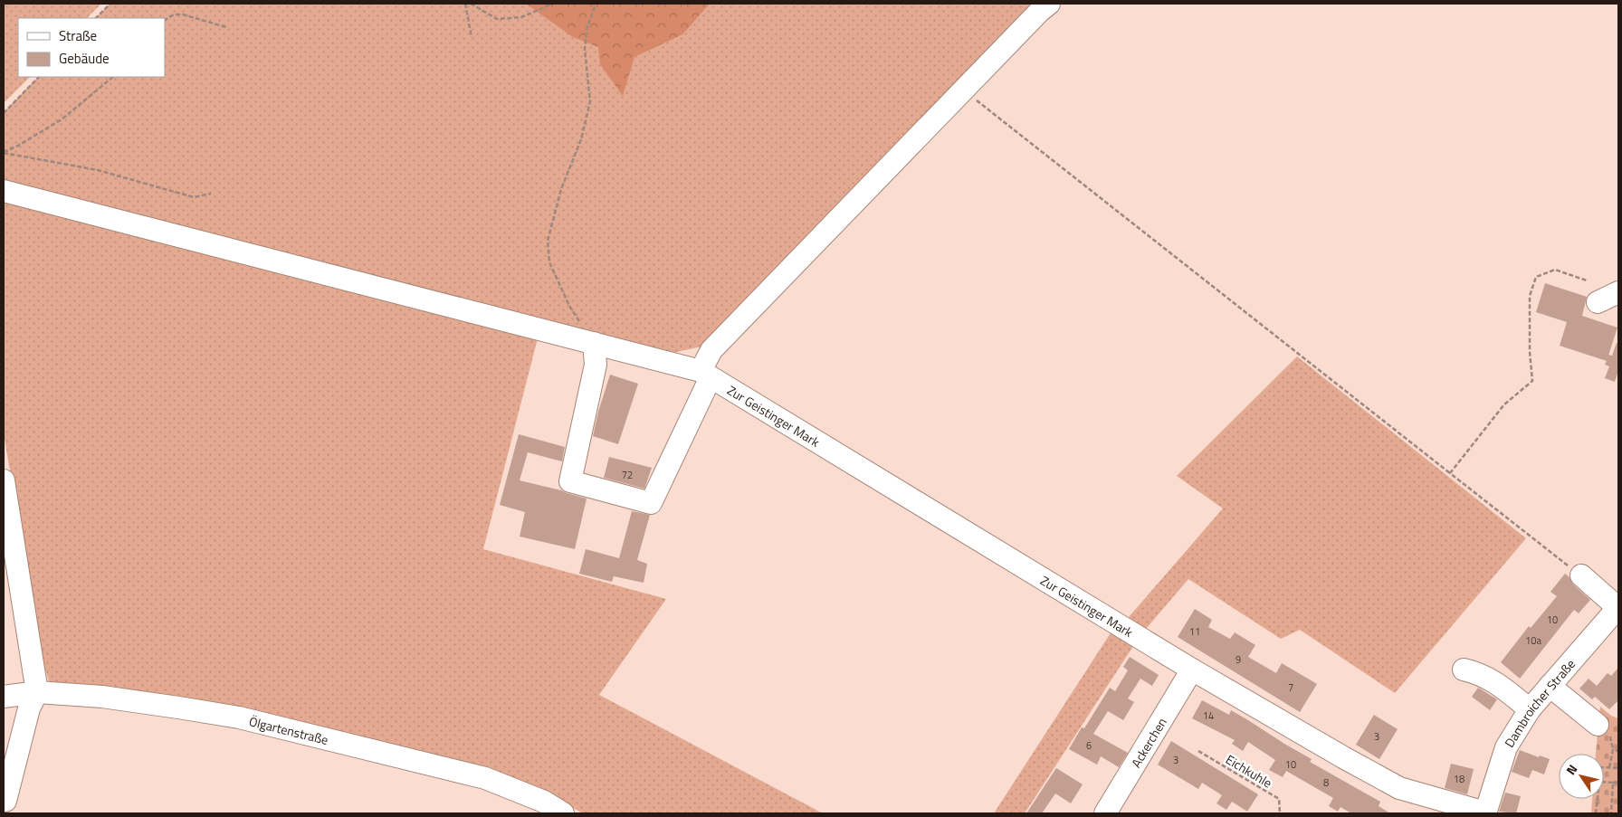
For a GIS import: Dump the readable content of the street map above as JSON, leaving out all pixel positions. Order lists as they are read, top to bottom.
{
  "streets": {
    "street": [
      "Zur Geistinger Mark",
      "Dambroicher Straße",
      "Ölgartenstraße",
      "Ackerchen"
    ],
    "path": ["Eichkuhle"]
  },
  "crossings": [
    ["Zur Geistinger Mark", "Dambroicher Straße"],
    ["Zur Geistinger Mark", "Ackerchen"]
  ],
  "house_numbers": [
    "72",
    "10",
    "11",
    "10a",
    "9",
    "7",
    "14",
    "3",
    "6",
    "3",
    "10",
    "18",
    "8"
  ],
  "legend": ["Straße", "Gebäude"],
  "north": "top left"
}
